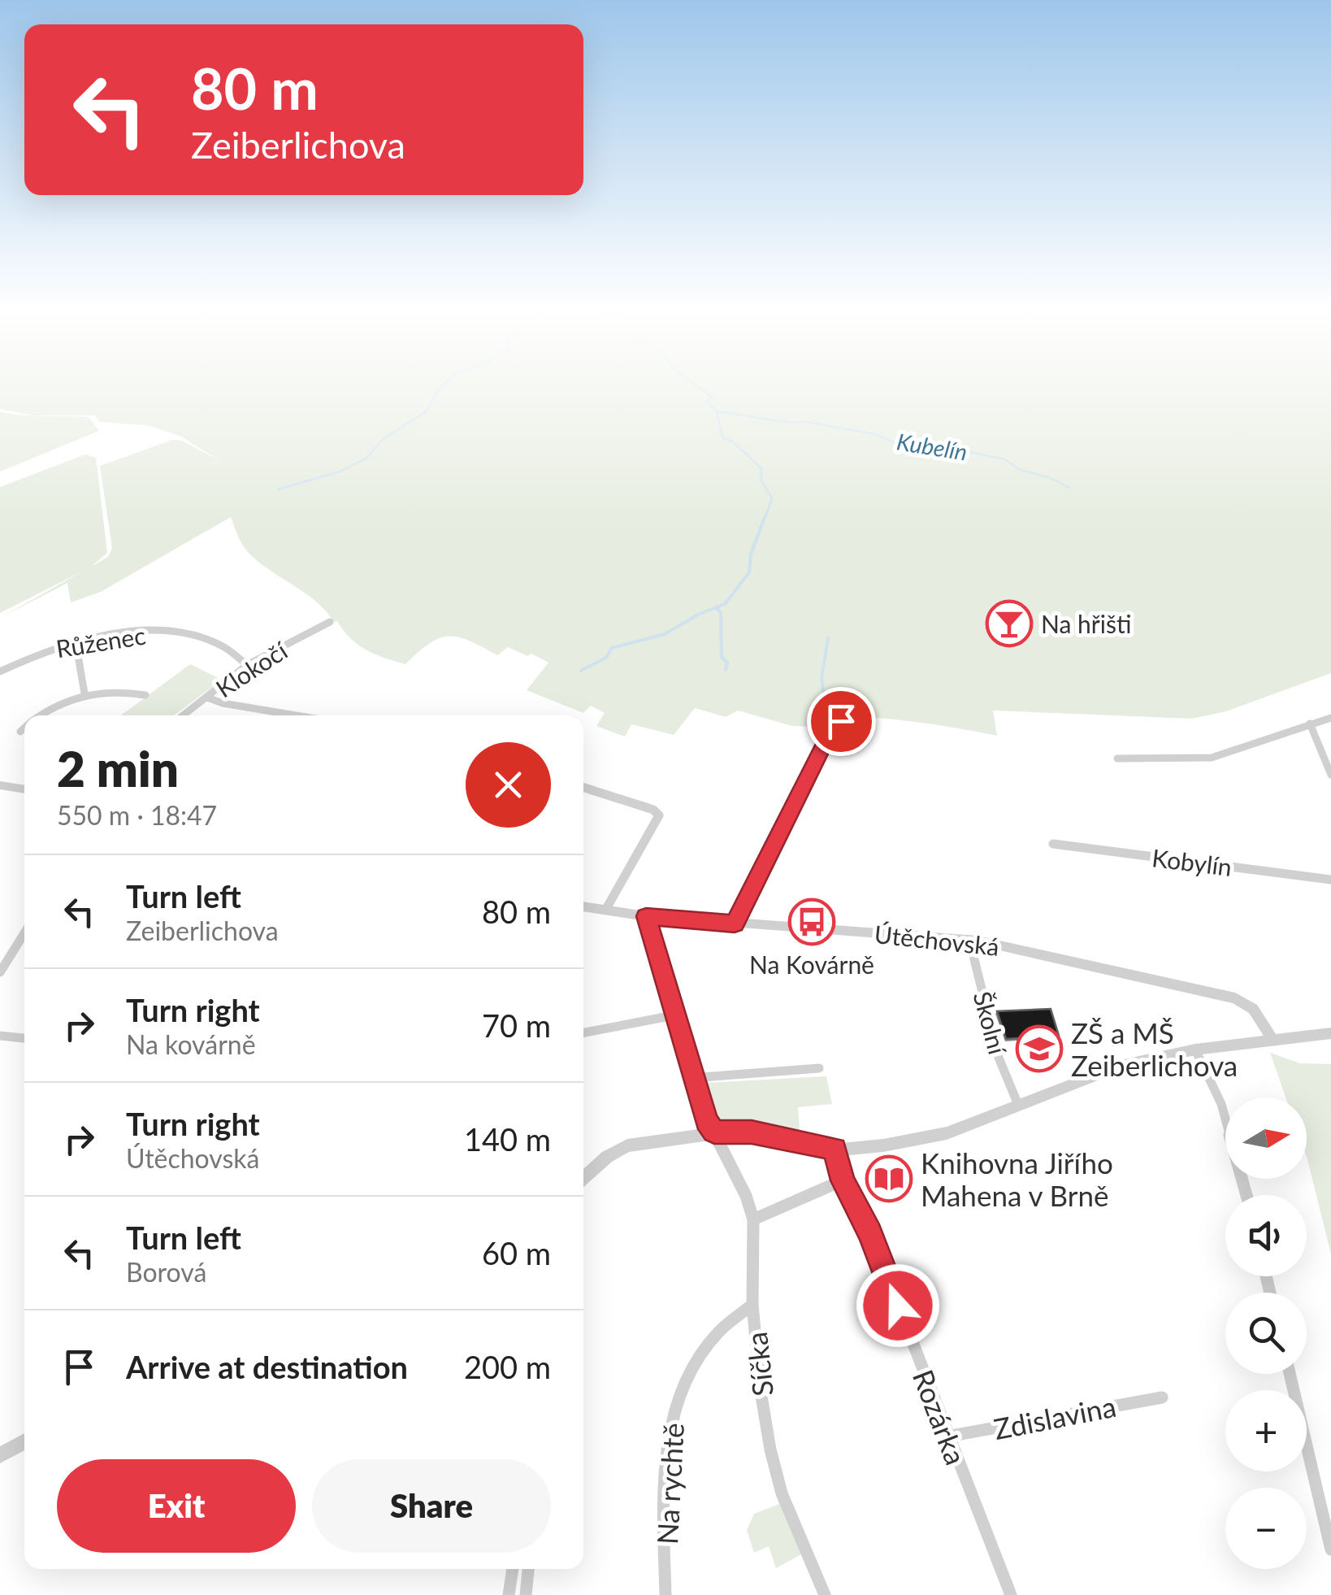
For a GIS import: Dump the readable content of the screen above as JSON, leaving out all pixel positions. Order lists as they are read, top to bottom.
{
  "streets": {
    "street": [
      "Růženec",
      "Klokočí",
      "Kobylín",
      "Útěchovská",
      "Školní",
      "Síčka",
      "Rozárka",
      "Zdislavina",
      "Na rychtě"
    ]
  },
  "crossings": [
    ["Růženec", "Klokočí"],
    ["Útěchovská", "Školní"],
    ["Síčka", "Na rychtě"],
    ["Rozárka", "Zdislavina"]
  ],
  "water": ["Kubelín"],
  "places": {
    "bar": ["Na hřišti"],
    "bus stop": ["Na Kovárně"],
    "school or university": ["ZŠ a MŠ Zeiberlichova"],
    "library": ["Knihovna Jiřího Mahena v Brně"]
  },
  "north": "right",
  "page": {
    "turn": ["80 m", "Zeiberlichova"],
    "heading": ["2 min", "550 m · 18:47"],
    "list": [
      {
        "name": "Turn left",
        "note": "Zeiberlichova",
        "value": "80 m"
      },
      {
        "name": "Turn right",
        "note": "Na kovárně",
        "value": "70 m"
      },
      {
        "name": "Turn right",
        "note": "Útěchovská",
        "value": "140 m"
      },
      {
        "name": "Turn left",
        "note": "Borová",
        "value": "60 m"
      },
      {
        "name": "Arrive at destination",
        "value": "200 m"
      }
    ],
    "map_buttons": ["+", "−"],
    "buttons": ["Exit", "Share"]
  }
}
